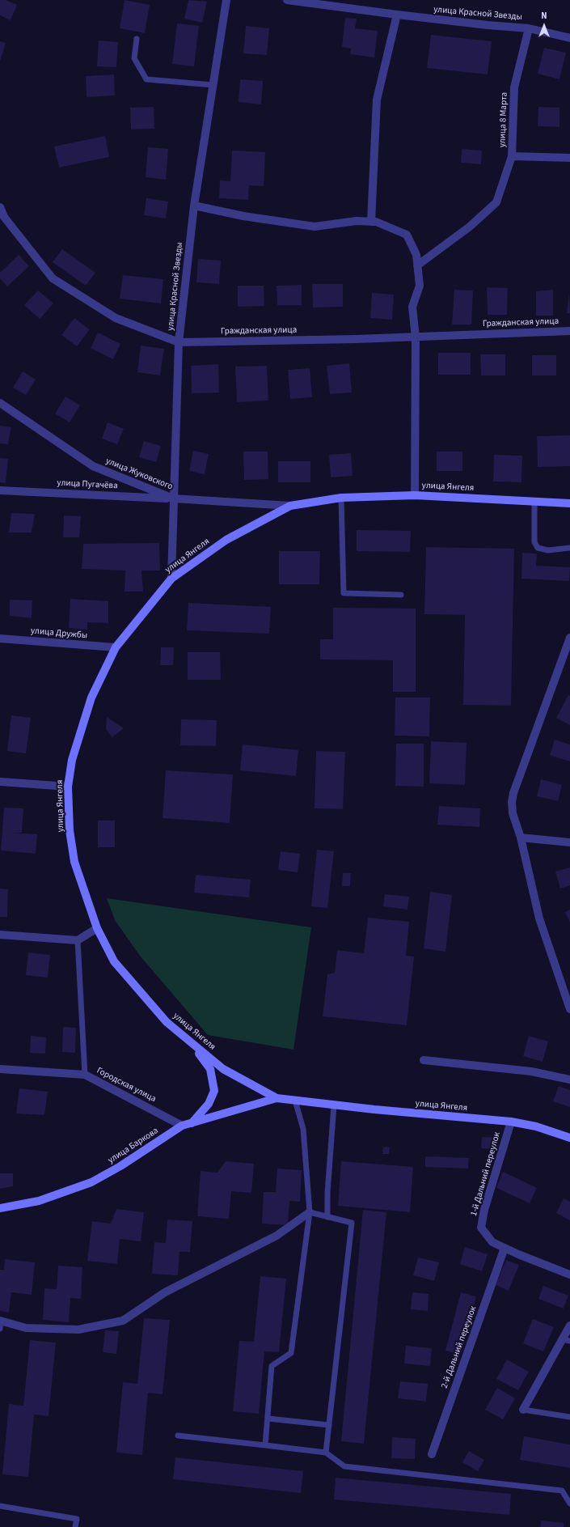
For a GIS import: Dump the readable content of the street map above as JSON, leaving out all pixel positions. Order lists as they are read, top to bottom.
{
  "streets": {
    "street": [
      "улица Красной Звезды",
      "улица 8 Марта",
      "Гражданская улица",
      "улица Жуковского",
      "улица Пугачёва",
      "улица Янгеля",
      "улица Дружбы",
      "Городская улица",
      "улица Баркова",
      "1-й Дальний переулок",
      "2-й Дальний переулок"
    ]
  },
  "crossings": [
    ["улица Красной Звезды", "улица 8 Марта"],
    ["улица Красной Звезды", "Гражданская улица"],
    ["улица Красной Звезды", "улица Жуковского"],
    ["улица Красной Звезды", "улица Пугачёва"],
    ["улица Красной Звезды", "улица Янгеля"],
    ["улица Жуковского", "улица Пугачёва"],
    ["улица Жуковского", "улица Янгеля"],
    ["улица Янгеля", "улица Дружбы"],
    ["улица Янгеля", "улица Баркова"],
    ["улица Янгеля", "1-й Дальний переулок"],
    ["Городская улица", "улица Баркова"],
    ["1-й Дальний переулок", "2-й Дальний переулок"]
  ],
  "north": "top"
}
